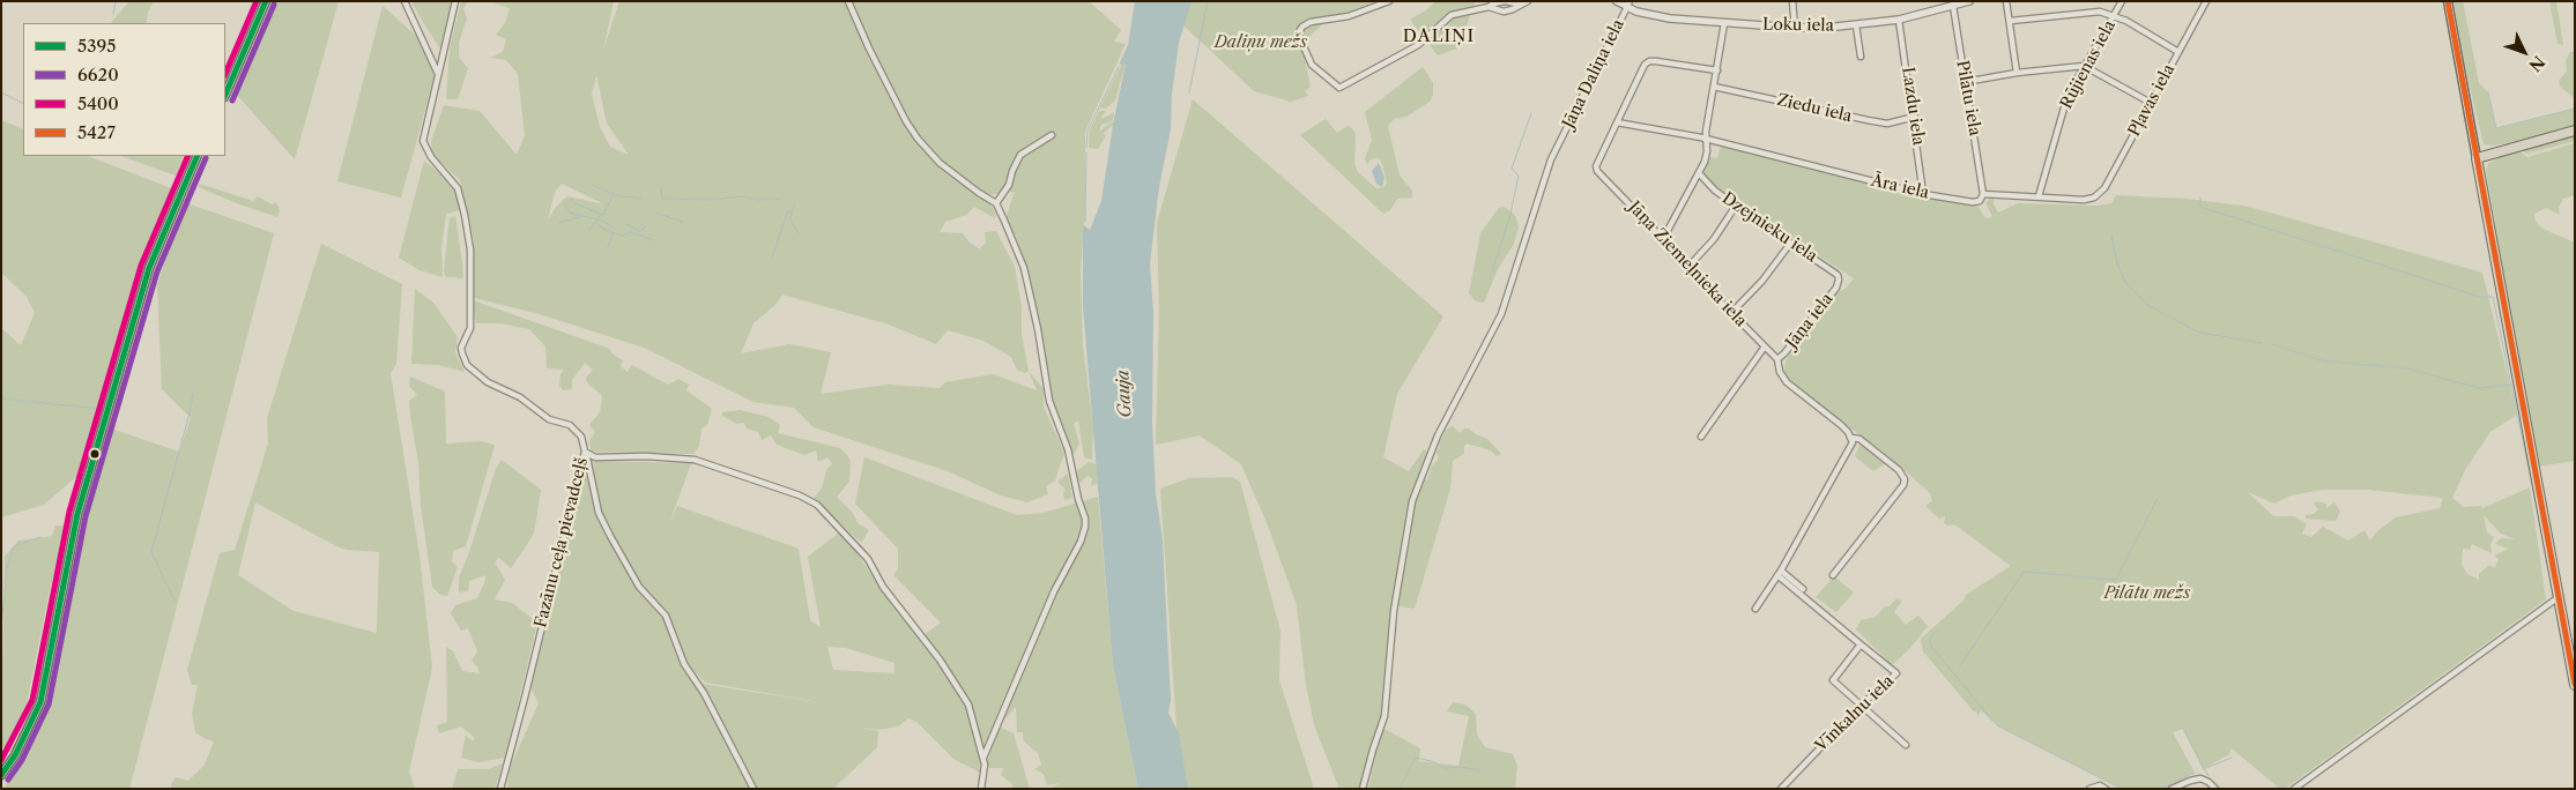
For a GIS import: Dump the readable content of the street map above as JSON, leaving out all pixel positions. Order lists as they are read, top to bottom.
{
  "streets": {
    "street": [
      "Loku iela",
      "Rūjienas iela",
      "Jāņa Daliņa iela",
      "Pilātu iela",
      "Pļavas iela",
      "Lazdu iela",
      "Ziedu iela",
      "Āra iela",
      "Dzejnieku iela",
      "Jāņa Ziemeļnieka iela",
      "Jāņa iela",
      "Fazānu ceļa pievadceļš",
      "Vīnkalnu iela"
    ]
  },
  "crossings": [
    ["Loku iela", "Jāņa Daliņa iela"],
    ["Loku iela", "Pilātu iela"],
    ["Loku iela", "Lazdu iela"],
    ["Rūjienas iela", "Āra iela"],
    ["Pilātu iela", "Āra iela"],
    ["Pļavas iela", "Āra iela"],
    ["Lazdu iela", "Ziedu iela"],
    ["Lazdu iela", "Āra iela"],
    ["Āra iela", "Jāņa Ziemeļnieka iela"],
    ["Dzejnieku iela", "Jāņa iela"],
    ["Jāņa Ziemeļnieka iela", "Jāņa iela"]
  ],
  "districts": ["DALIŅI"],
  "water": ["Gauja"],
  "parks": ["Daliņu mežs", "Pilātu mežs"],
  "lines": [
    "transit line 5395",
    "transit line 5400",
    "transit line 5427",
    "transit line 6620"
  ],
  "legend": [
    "5395",
    "6620",
    "5400",
    "5427"
  ],
  "north": "bottom right"
}
